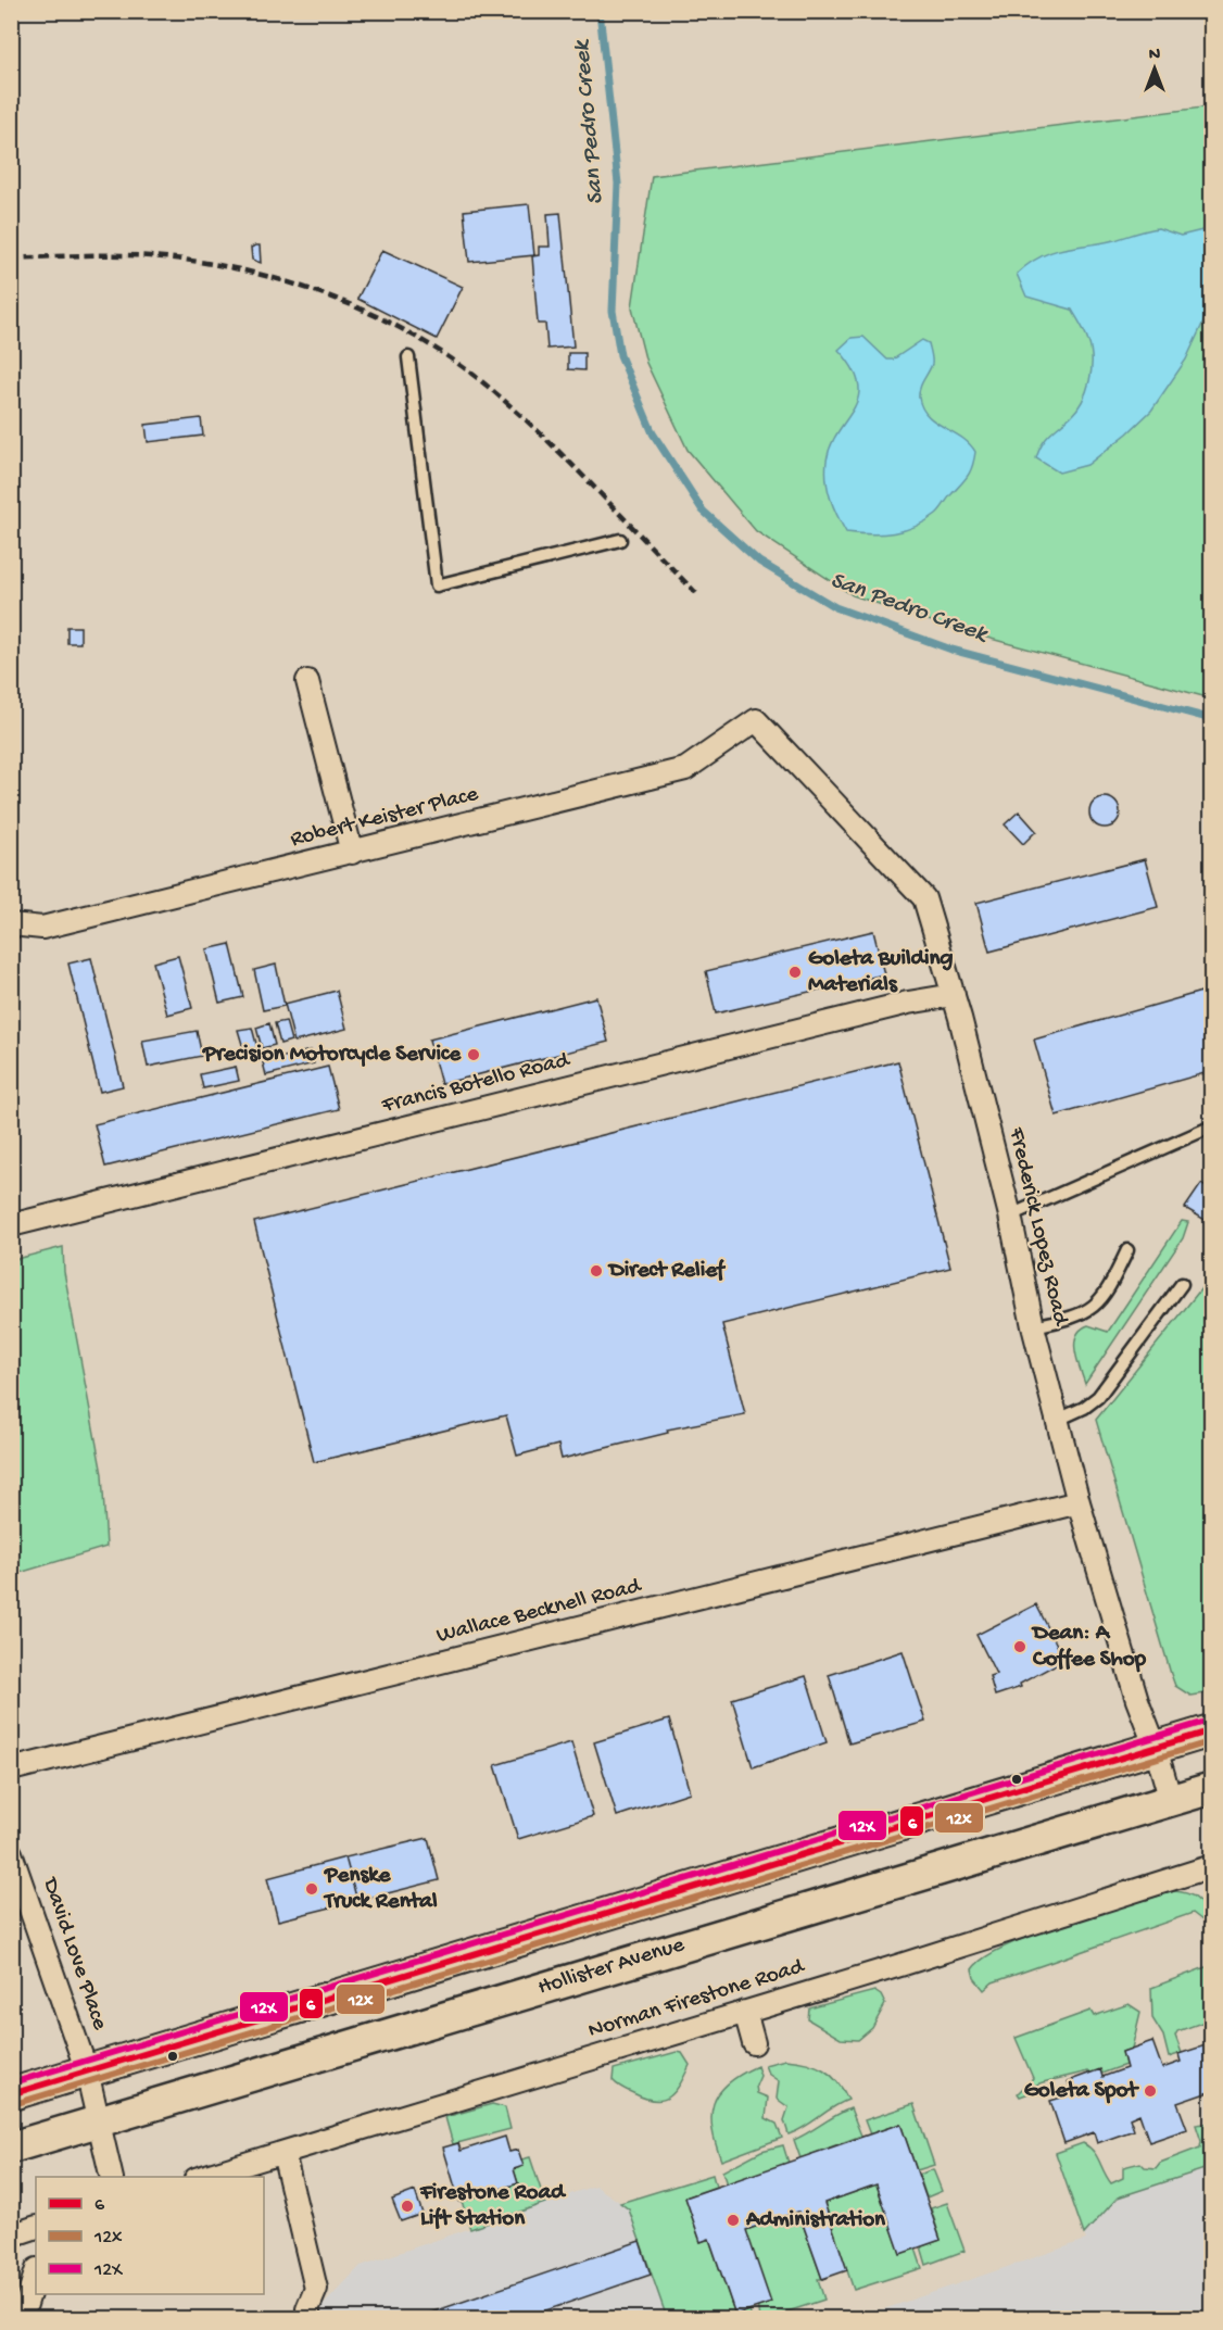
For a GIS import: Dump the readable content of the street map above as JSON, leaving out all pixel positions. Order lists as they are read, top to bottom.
{
  "streets": {
    "main road": ["Hollister Avenue"],
    "street": [
      "Robert Keister Place",
      "Francis Botello Road",
      "Frederick Lopez Road",
      "Wallace Becknell Road",
      "David Love Place",
      "Norman Firestone Road"
    ]
  },
  "crossings": [
    ["Robert Keister Place", "Frederick Lopez Road"],
    ["Francis Botello Road", "Frederick Lopez Road"],
    ["Frederick Lopez Road", "Wallace Becknell Road"],
    ["Frederick Lopez Road", "Hollister Avenue"],
    ["David Love Place", "Hollister Avenue"]
  ],
  "water": ["San Pedro Creek"],
  "places": [
    "Goleta Building Materials",
    "Precision Motorcycle Service",
    "Direct Relief",
    "Dean: A Coffee Shop",
    "Penske Truck Rental",
    "Goleta Spot",
    "Firestone Road Lift Station",
    "Administration"
  ],
  "lines": ["transit line 12X", "transit line 6", "transit line 12x"],
  "legend": ["6", "12x", "12X"],
  "north": "top"
}
